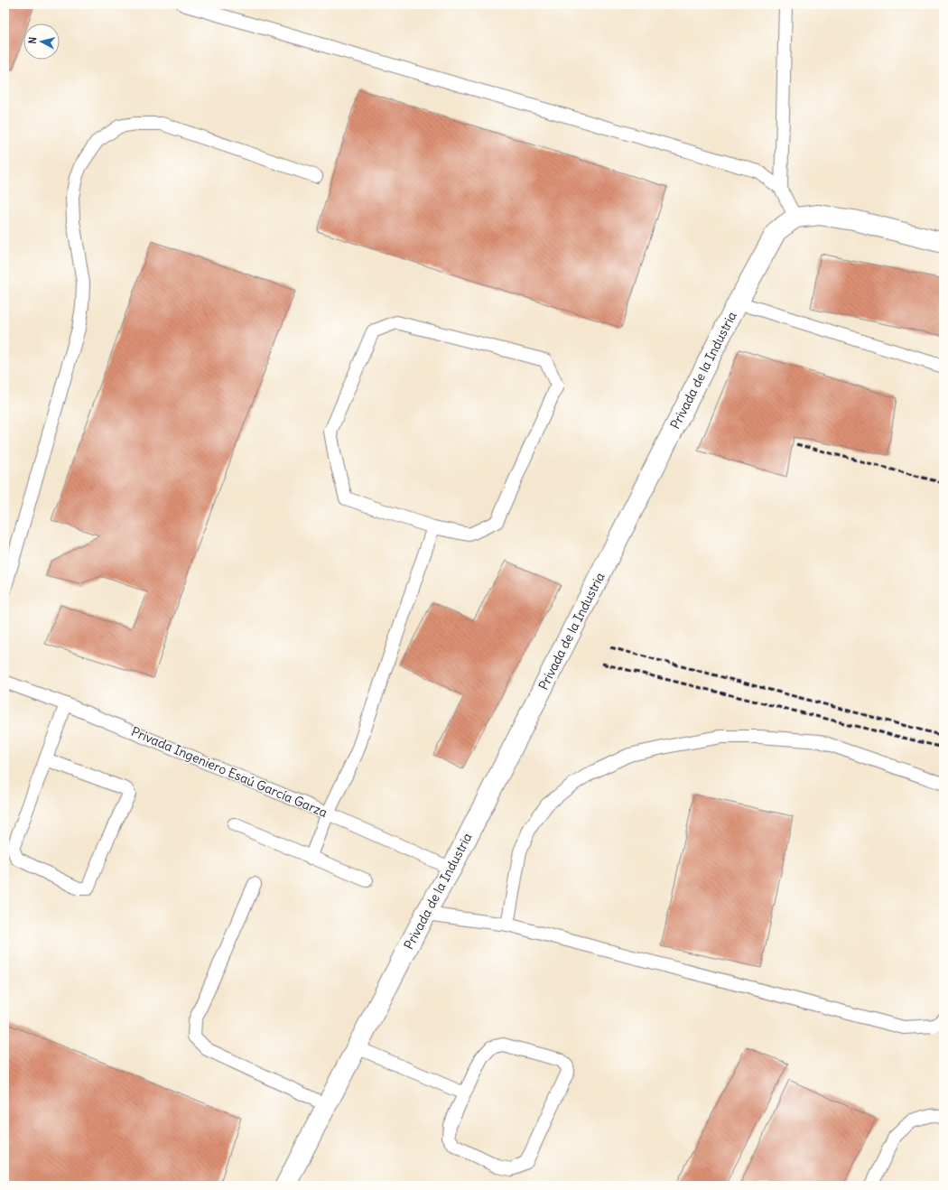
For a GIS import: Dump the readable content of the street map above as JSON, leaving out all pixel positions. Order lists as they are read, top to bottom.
{
  "streets": {
    "street": ["Privada de la Industria"],
    "lane": ["Privada Ingeniero Esaú García Garza"]
  },
  "crossings": [
    ["Privada de la Industria", "Privada Ingeniero Esaú García Garza"]
  ],
  "north": "left"
}
